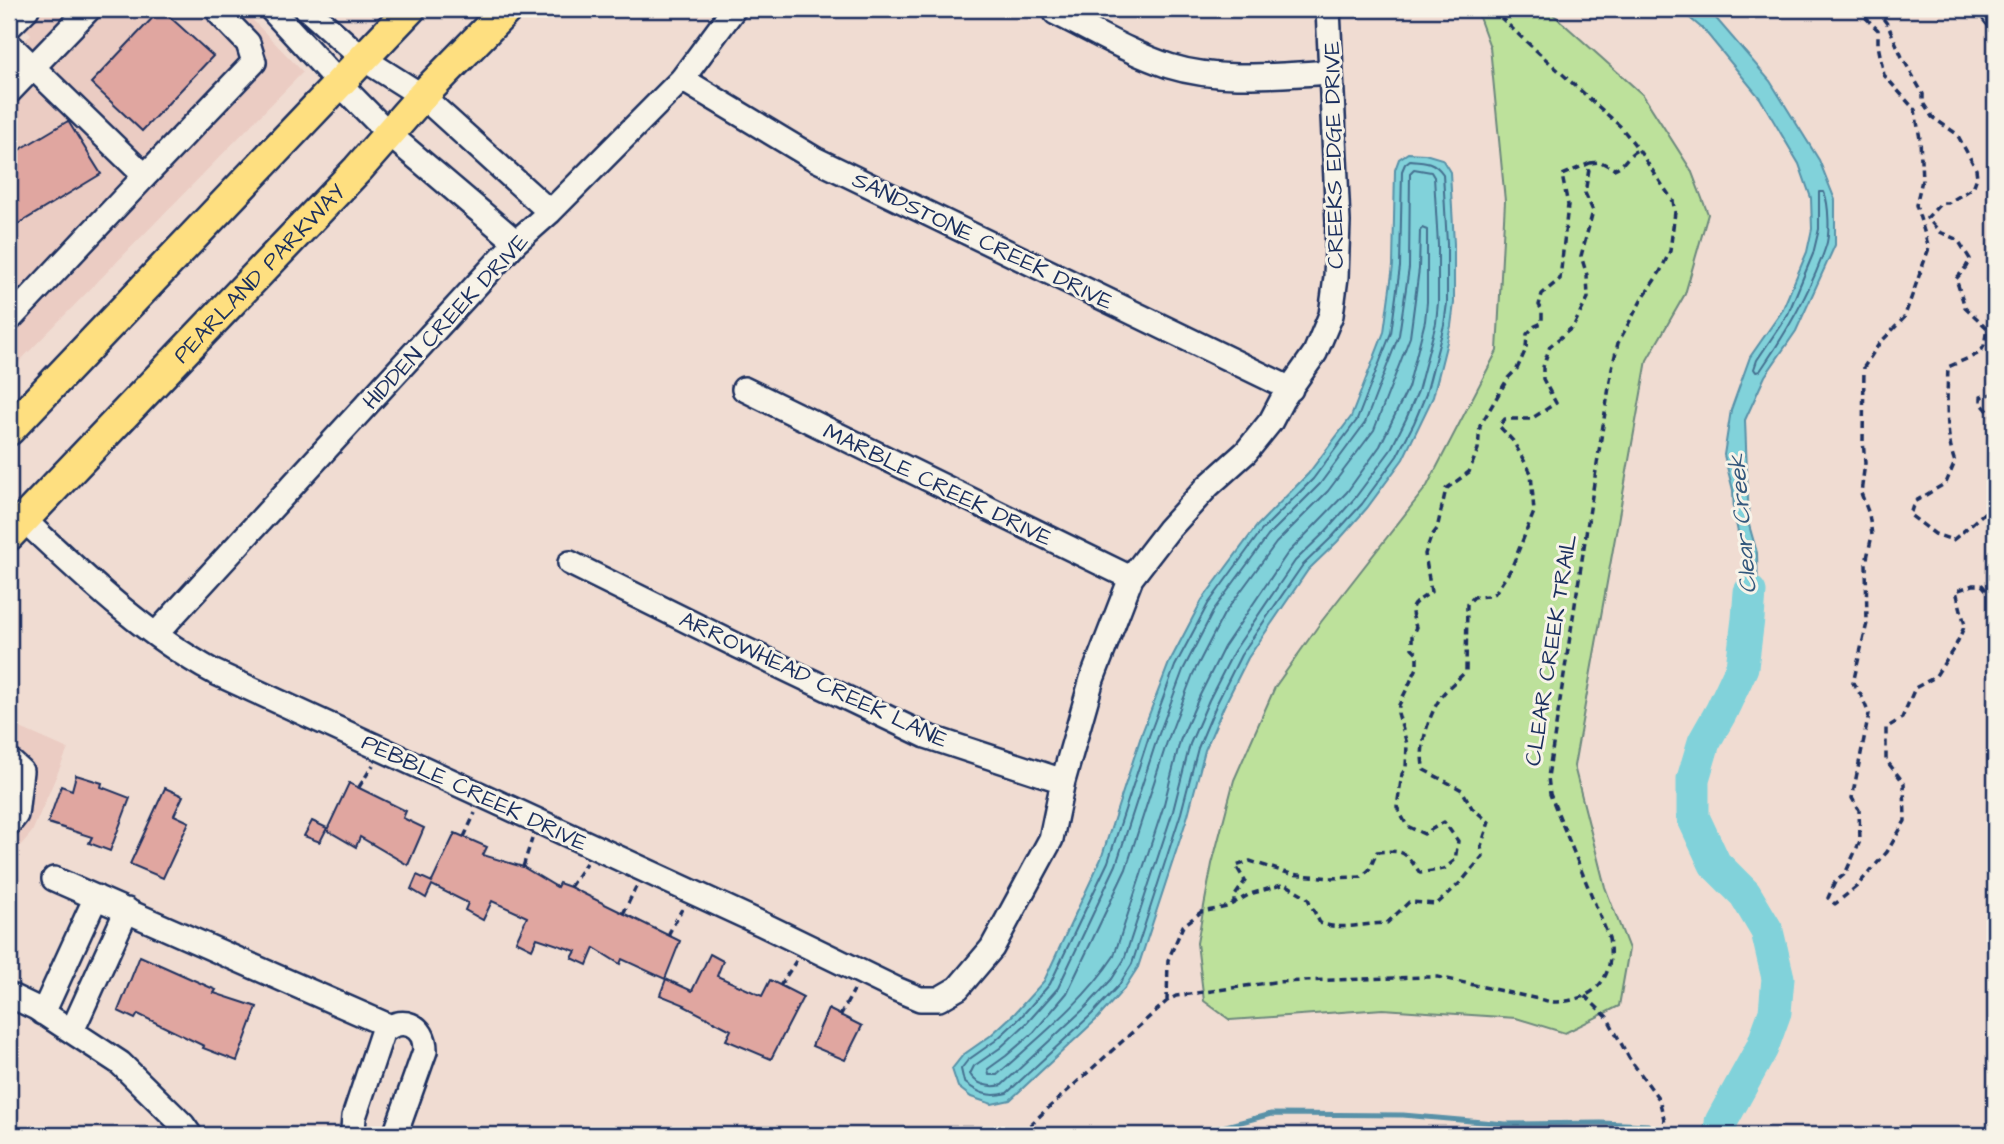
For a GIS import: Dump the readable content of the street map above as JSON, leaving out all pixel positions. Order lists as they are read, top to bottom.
{
  "streets": {
    "main road": ["PEARLAND PARKWAY"],
    "street": [
      "CREEKS EDGE DRIVE",
      "SANDSTONE CREEK DRIVE",
      "HIDDEN CREEK DRIVE",
      "MARBLE CREEK DRIVE",
      "ARROWHEAD CREEK LANE",
      "PEBBLE CREEK DRIVE"
    ],
    "path": ["CLEAR CREEK TRAIL"]
  },
  "crossings": [
    ["CREEKS EDGE DRIVE", "SANDSTONE CREEK DRIVE"],
    ["CREEKS EDGE DRIVE", "MARBLE CREEK DRIVE"],
    ["CREEKS EDGE DRIVE", "ARROWHEAD CREEK LANE"],
    ["CREEKS EDGE DRIVE", "PEBBLE CREEK DRIVE"],
    ["SANDSTONE CREEK DRIVE", "HIDDEN CREEK DRIVE"],
    ["PEARLAND PARKWAY", "PEBBLE CREEK DRIVE"],
    ["HIDDEN CREEK DRIVE", "PEBBLE CREEK DRIVE"]
  ],
  "water": ["Clear Creek"]
}
